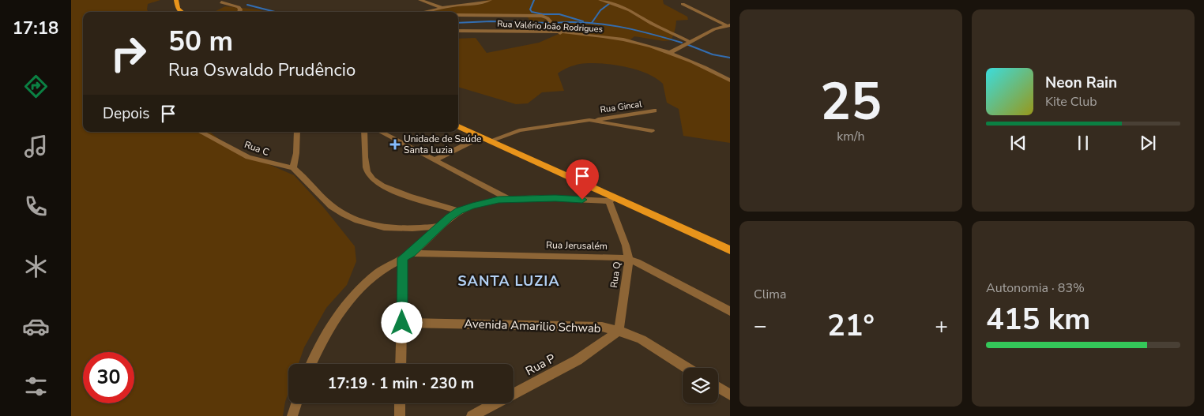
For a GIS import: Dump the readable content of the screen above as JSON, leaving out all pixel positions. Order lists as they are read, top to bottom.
{
  "streets": {
    "street": [
      "Rua Valério João Rodrigues",
      "Rua Gincal",
      "Rua C",
      "Rua Jerusalém",
      "Rua Q",
      "Avenida Amarilio Schwab",
      "Rua P"
    ]
  },
  "crossings": [
    ["Rua Jerusalém", "Rua Q"],
    ["Rua Q", "Avenida Amarilio Schwab"],
    ["Rua Q", "Rua P"],
    ["Avenida Amarilio Schwab", "Rua P"]
  ],
  "districts": ["SANTA LUZIA"],
  "places": {
    "health": ["Unidade de Saúde Santa Luzia"]
  },
  "page": {
    "tabs": "17:18",
    "tile": [
      ["25", "km/h"],
      "Clima",
      ["Autonomia · 83%", "415 km"]
    ],
    "turn": ["50 m", "Rua Oswaldo Prudêncio"],
    "song": ["Neon Rain", "Kite Club"],
    "then": "Depois",
    "heat": ["−", "21°", "+"],
    "limit": "30",
    "trip": "17:19 · 1 min · 230 m"
  }
}
